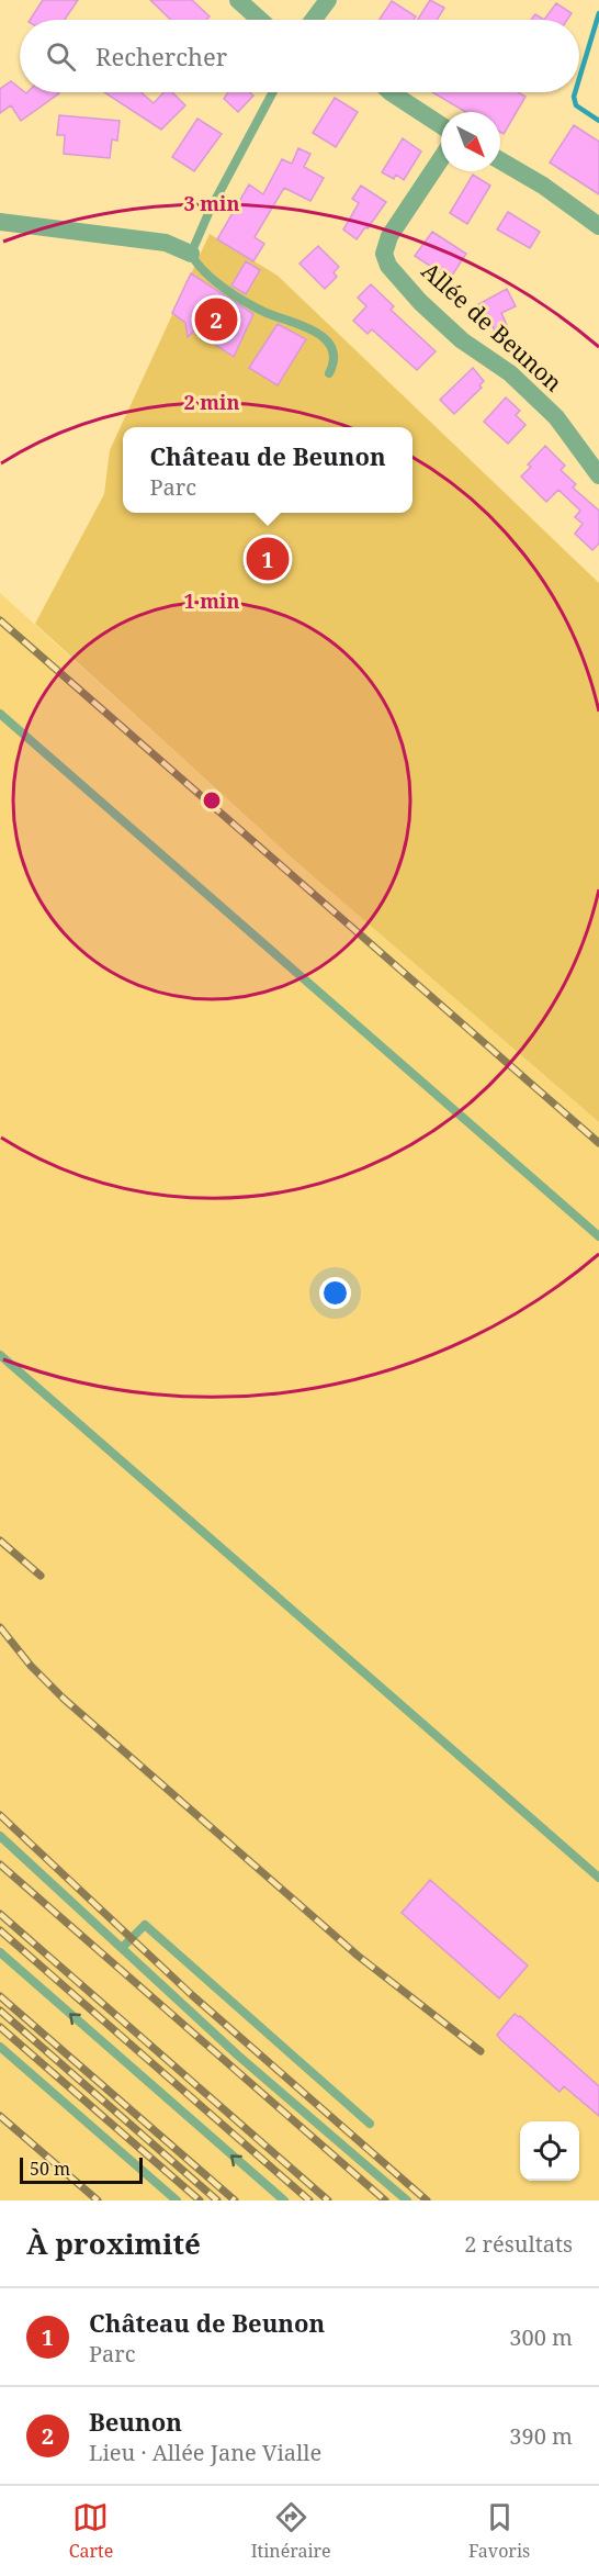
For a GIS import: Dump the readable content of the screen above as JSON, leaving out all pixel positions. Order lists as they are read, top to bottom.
{
  "streets": {
    "street": ["Allée de Beunon"]
  },
  "scale_bar": "50 m",
  "north": "bottom right",
  "page": {
    "search": "Rechercher",
    "pins": ["2", "1"],
    "popup": ["Château de Beunon", "Parc"],
    "scale": "50 m",
    "heading": ["À proximité", "2 résultats"],
    "list": [
      {
        "mark": "1",
        "name": "Château de Beunon",
        "note": "Parc",
        "value": "300 m"
      },
      {
        "mark": "2",
        "name": "Beunon",
        "note": "Lieu · Allée Jane Vialle",
        "value": "390 m"
      }
    ],
    "nav": ["Carte", "Itinéraire", "Favoris"]
  },
  "rings": ["3 min", "2 min", "1 min"]
}
